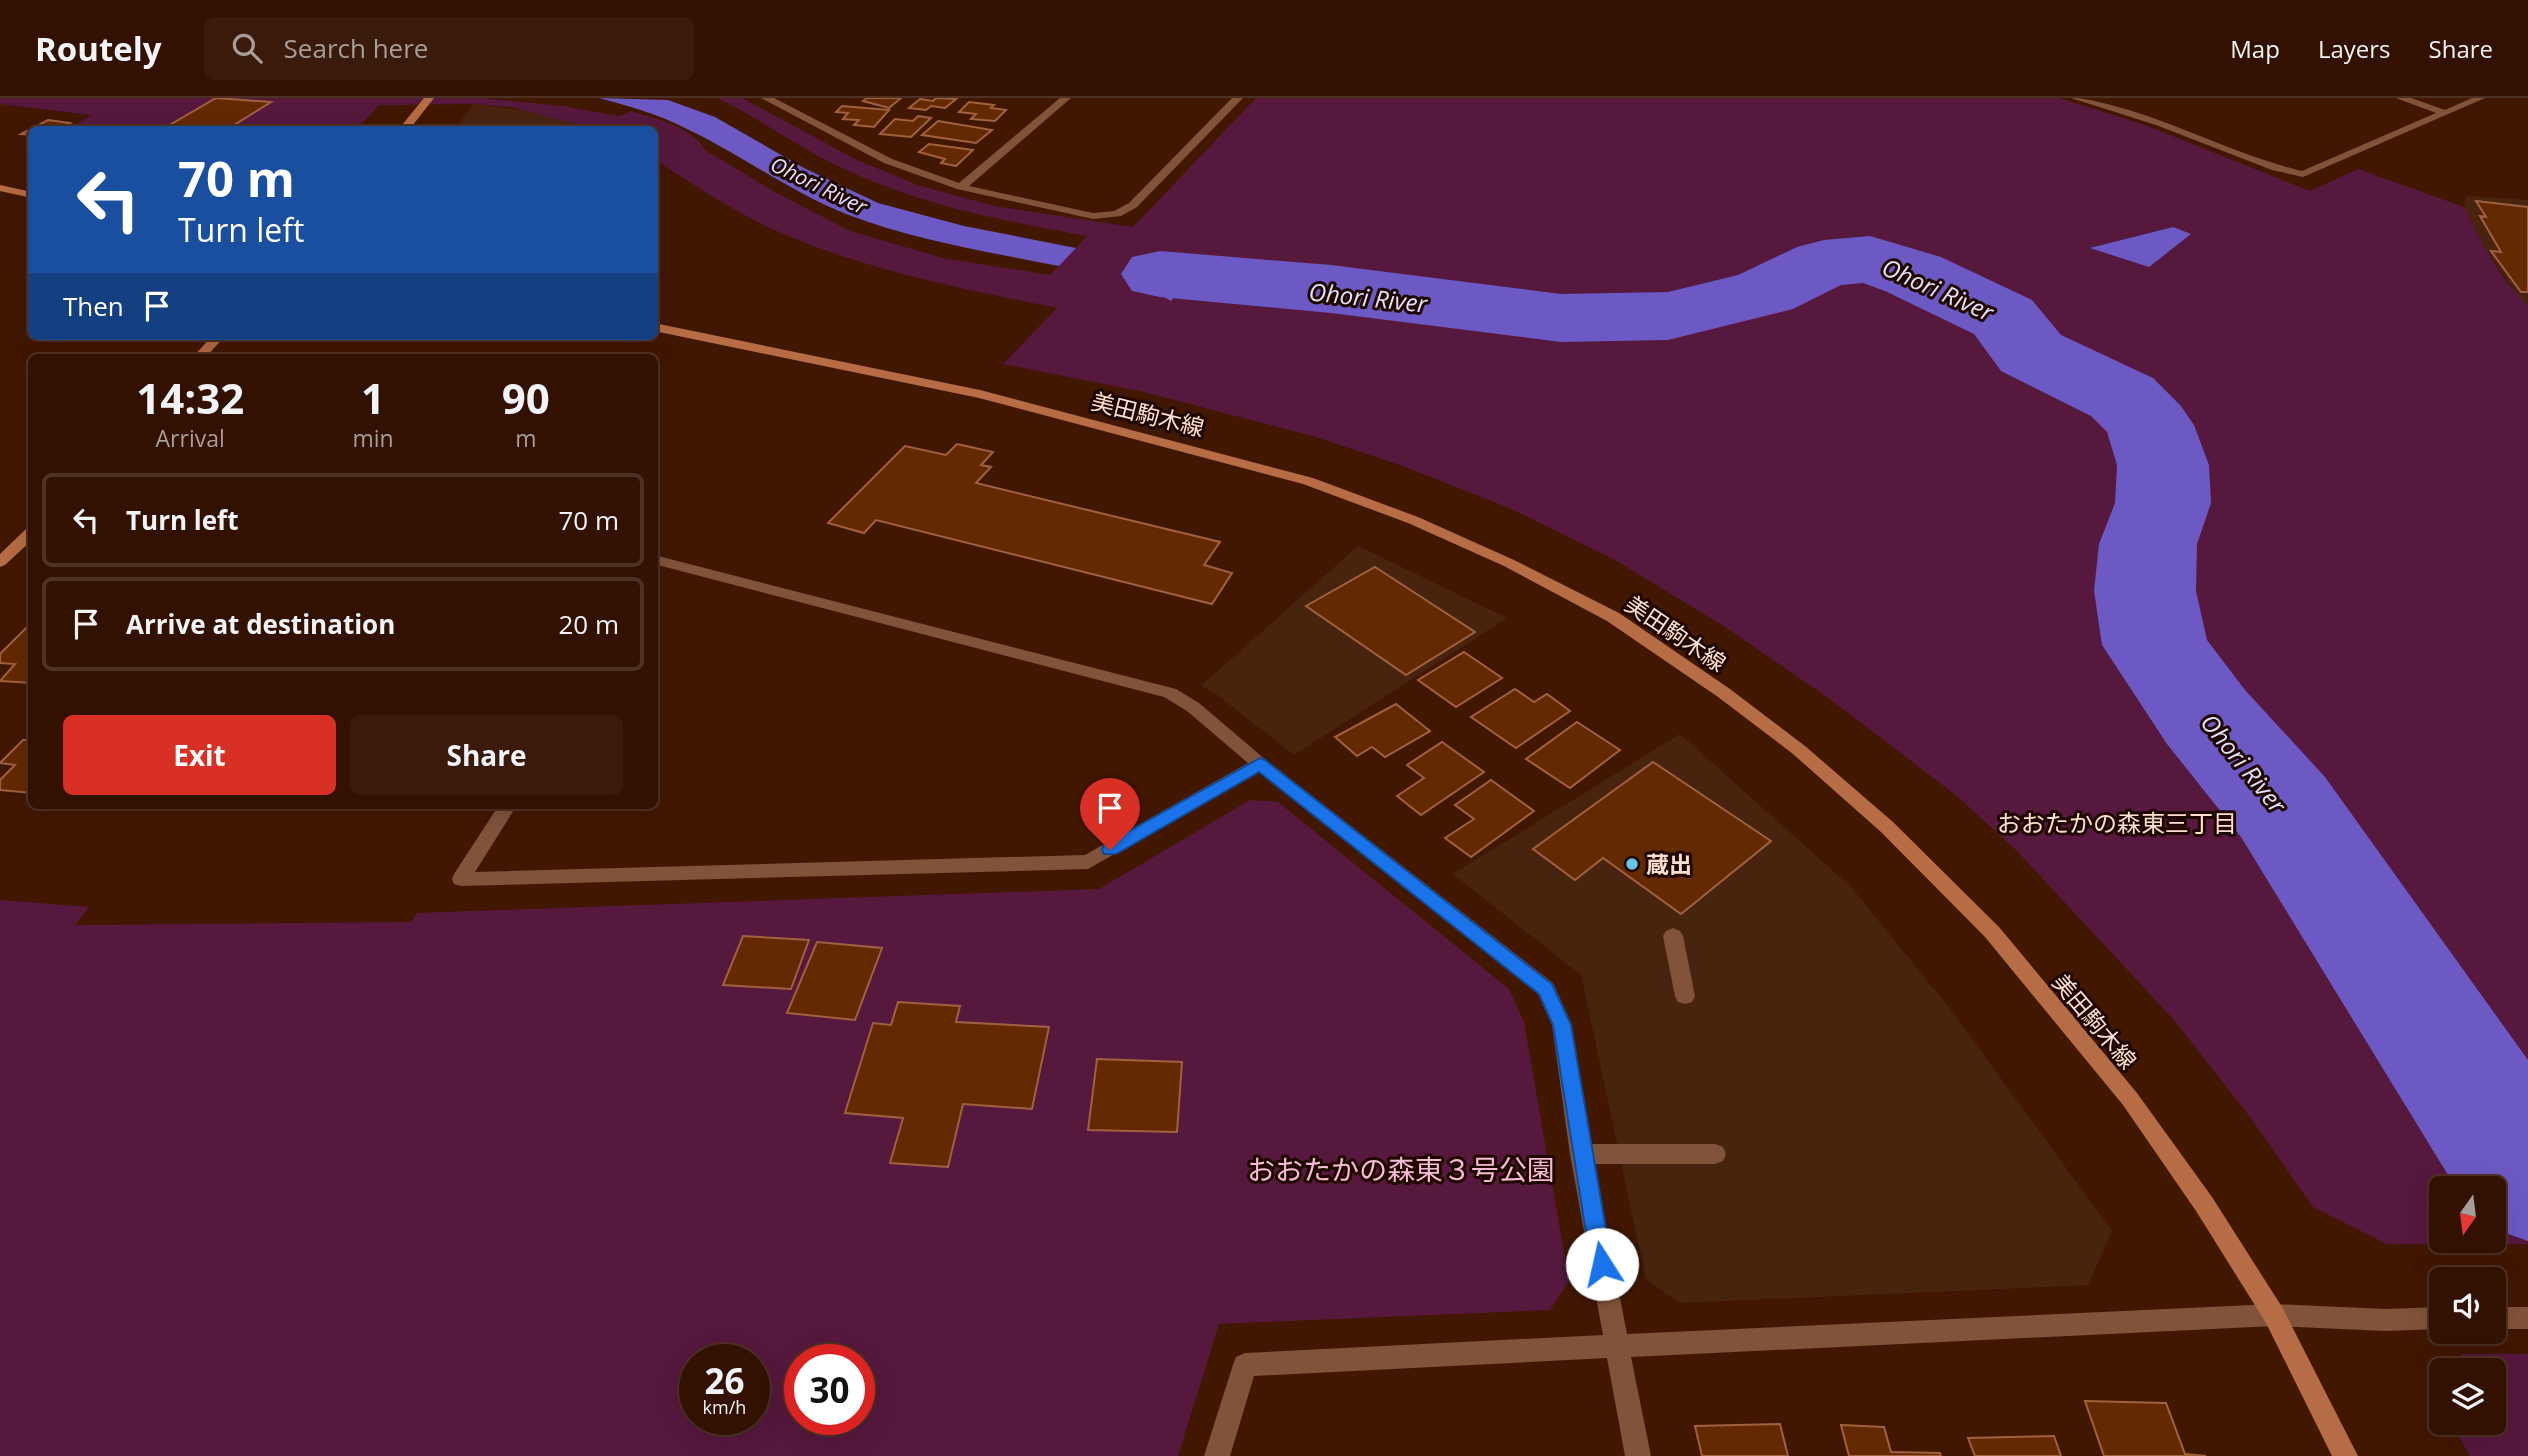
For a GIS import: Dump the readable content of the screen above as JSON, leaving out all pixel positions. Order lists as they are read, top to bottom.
{
  "streets": {
    "street": ["美田駒木線"]
  },
  "districts": ["おおたかの森東三丁目"],
  "water": ["Ohori River"],
  "parks": ["おおたかの森東３号公園"],
  "places": ["蔵出"],
  "north": "bottom",
  "page": {
    "header": "Routely",
    "search": "Search here",
    "nav": ["Map", "Layers", "Share"],
    "turn": ["70 m", "Turn left"],
    "then": "Then",
    "eta": [
      "14:32",
      "Arrival",
      "1",
      "min",
      "90",
      "m"
    ],
    "list": [
      {
        "name": "Turn left",
        "value": "70 m"
      },
      {
        "name": "Arrive at destination",
        "value": "20 m"
      }
    ],
    "buttons": ["Exit", "Share"],
    "speed": "26 km/h",
    "limit": "30"
  }
}
